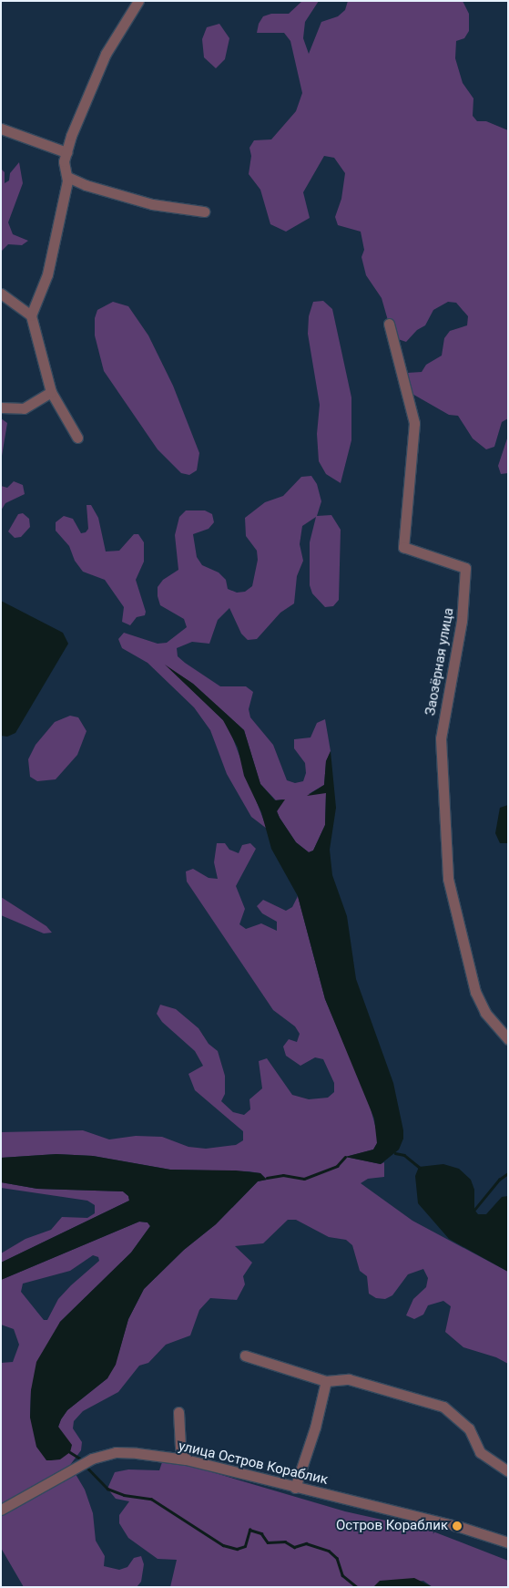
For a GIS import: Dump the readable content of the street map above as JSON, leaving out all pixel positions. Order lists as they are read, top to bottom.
{
  "streets": {
    "street": ["Заозёрная улица", "улица Остров Кораблик"]
  },
  "places": ["Остров Кораблик"]
}
